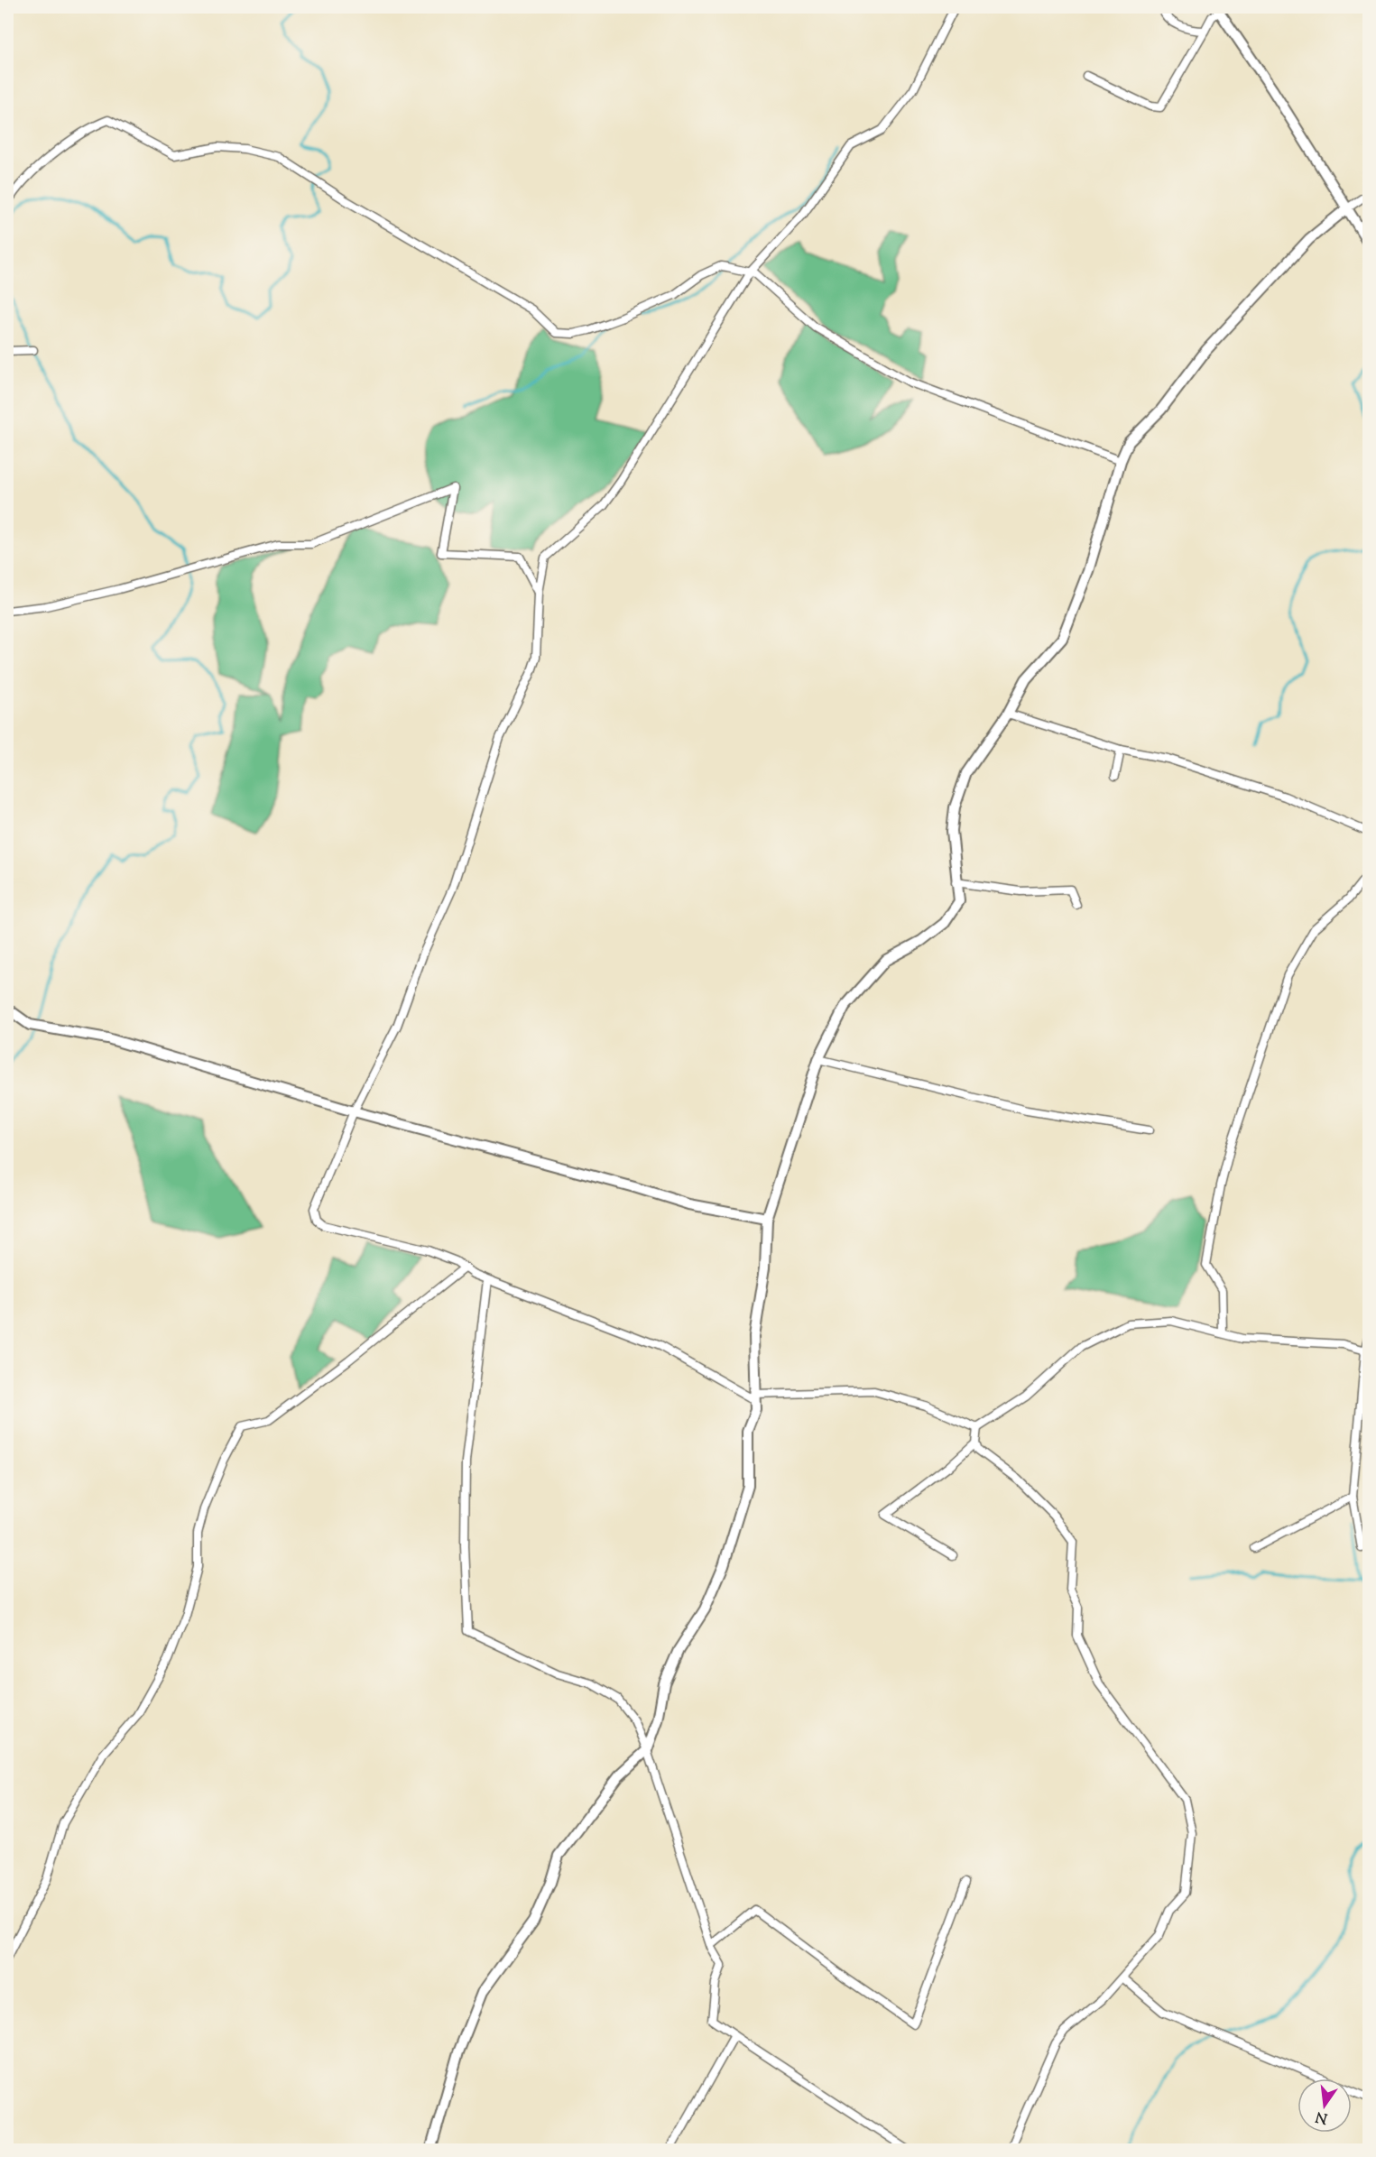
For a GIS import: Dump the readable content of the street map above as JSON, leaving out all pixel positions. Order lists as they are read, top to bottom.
{
  "north": "bottom"
}
